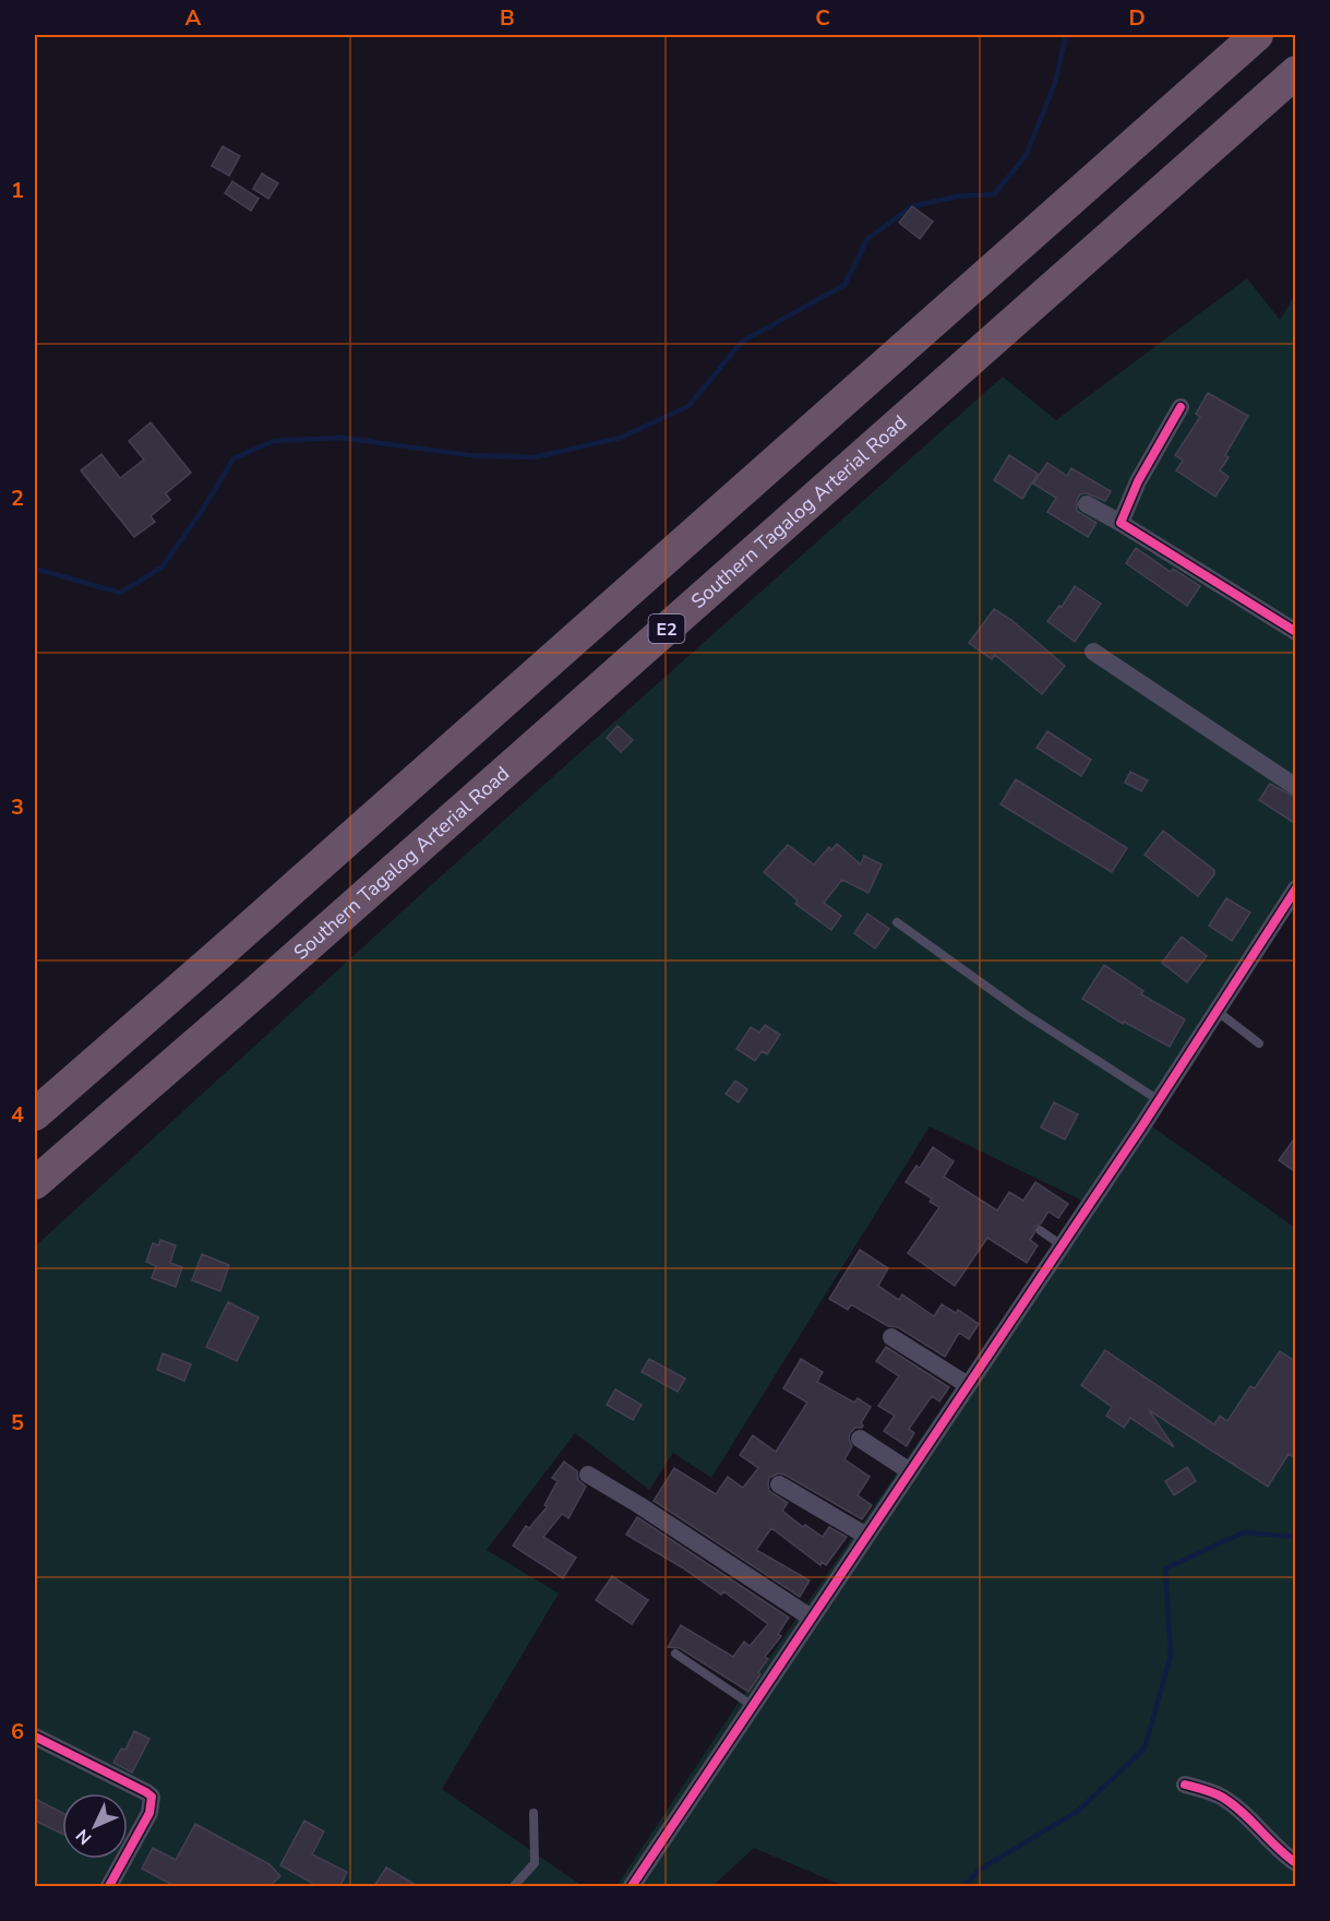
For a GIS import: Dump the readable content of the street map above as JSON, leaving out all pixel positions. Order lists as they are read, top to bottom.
{
  "streets": {
    "highway": ["Southern Tagalog Arterial Road", "E2"]
  },
  "north": "bottom left",
  "grid": {
    "columns": [
      "A",
      "B",
      "C",
      "D"
    ],
    "rows": [
      "1",
      "2",
      "3",
      "4",
      "5",
      "6"
    ]
  }
}
